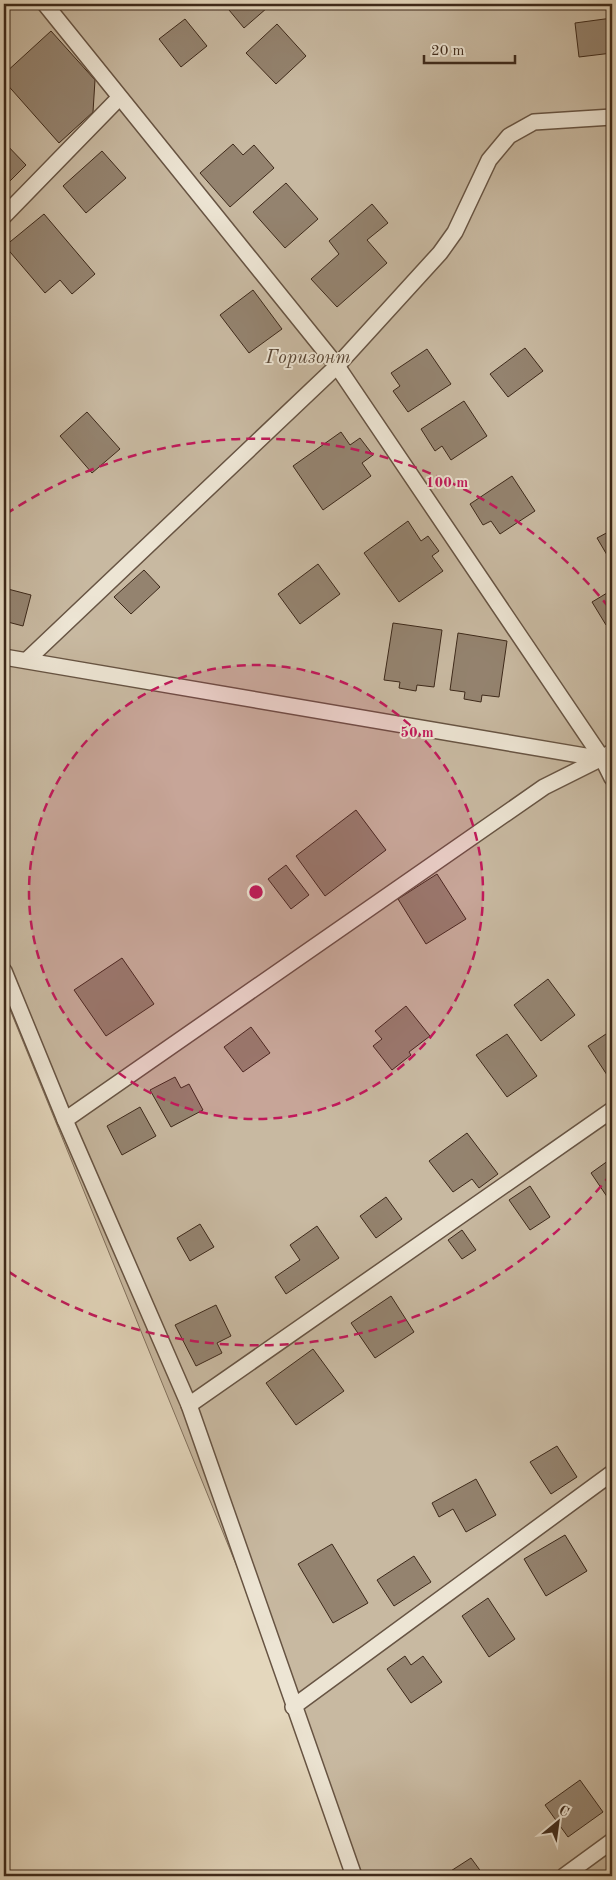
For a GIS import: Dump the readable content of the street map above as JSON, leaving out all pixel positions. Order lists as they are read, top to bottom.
{
  "parks": ["Горизонт"],
  "scale_bar": "20 m",
  "north": "top right",
  "rings": ["100 m", "50 m"]
}
